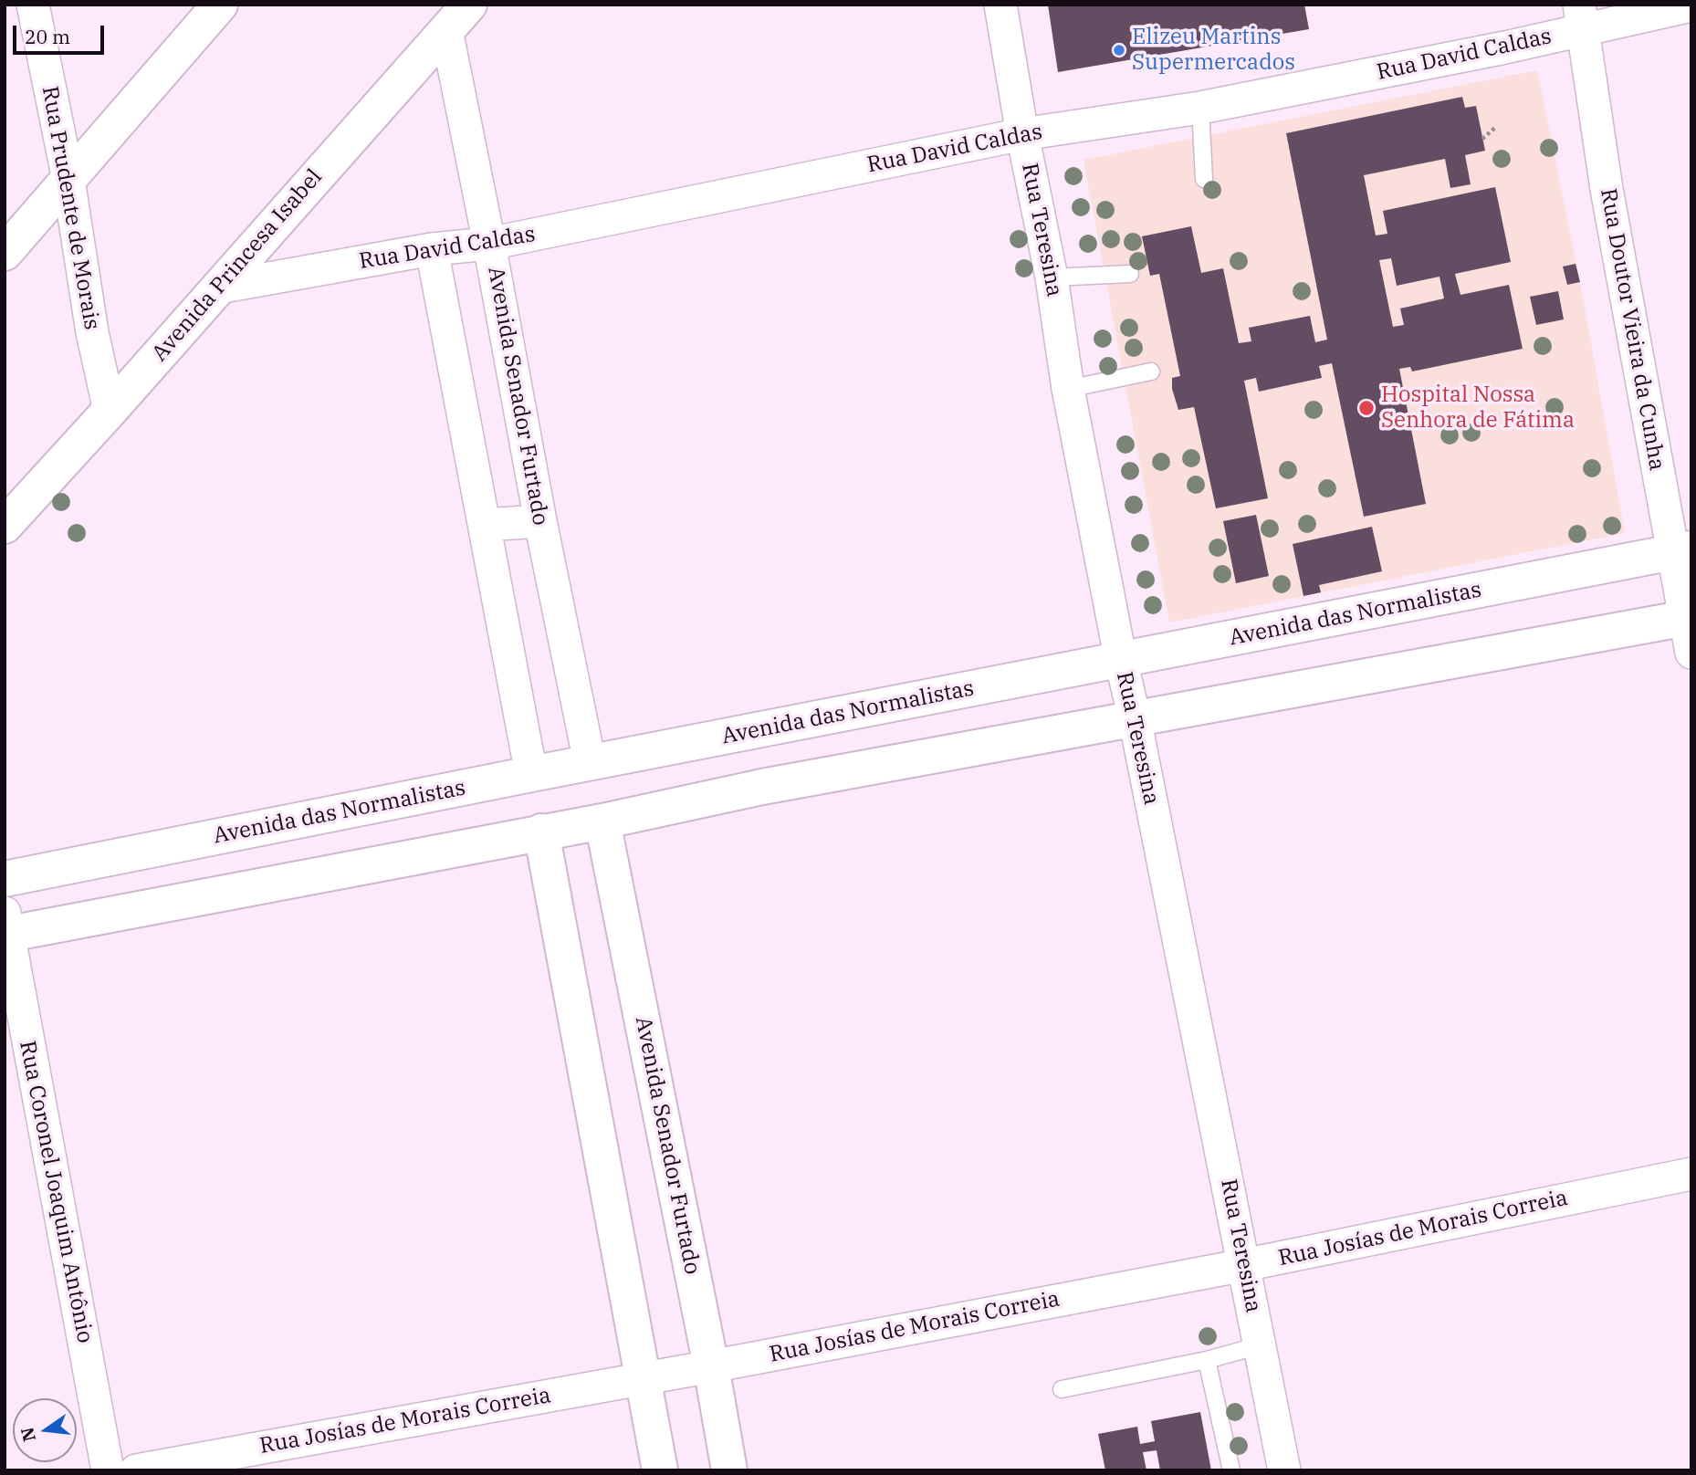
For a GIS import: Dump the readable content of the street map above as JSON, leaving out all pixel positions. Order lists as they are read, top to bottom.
{
  "streets": {
    "street": [
      "Rua David Caldas",
      "Rua Prudente de Morais",
      "Rua Teresina",
      "Avenida Princesa Isabel",
      "Rua Doutor Vieira da Cunha",
      "Avenida Senador Furtado",
      "Avenida das Normalistas",
      "Rua Coronel Joaquim Antônio",
      "Rua Josías de Morais Correia"
    ]
  },
  "crossings": [
    ["Rua David Caldas", "Rua Teresina"],
    ["Rua David Caldas", "Avenida Princesa Isabel"],
    ["Rua David Caldas", "Rua Doutor Vieira da Cunha"],
    ["Rua David Caldas", "Avenida Senador Furtado"],
    ["Rua Prudente de Morais", "Avenida Princesa Isabel"],
    ["Rua Teresina", "Avenida das Normalistas"],
    ["Rua Teresina", "Rua Josías de Morais Correia"],
    ["Avenida Princesa Isabel", "Avenida Senador Furtado"],
    ["Rua Doutor Vieira da Cunha", "Avenida das Normalistas"],
    ["Avenida Senador Furtado", "Avenida das Normalistas"],
    ["Avenida Senador Furtado", "Rua Josías de Morais Correia"]
  ],
  "places": ["Elizeu Martins Supermercados", "Hospital Nossa Senhora de Fátima"],
  "scale_bar": "20 m",
  "north": "left"
}
